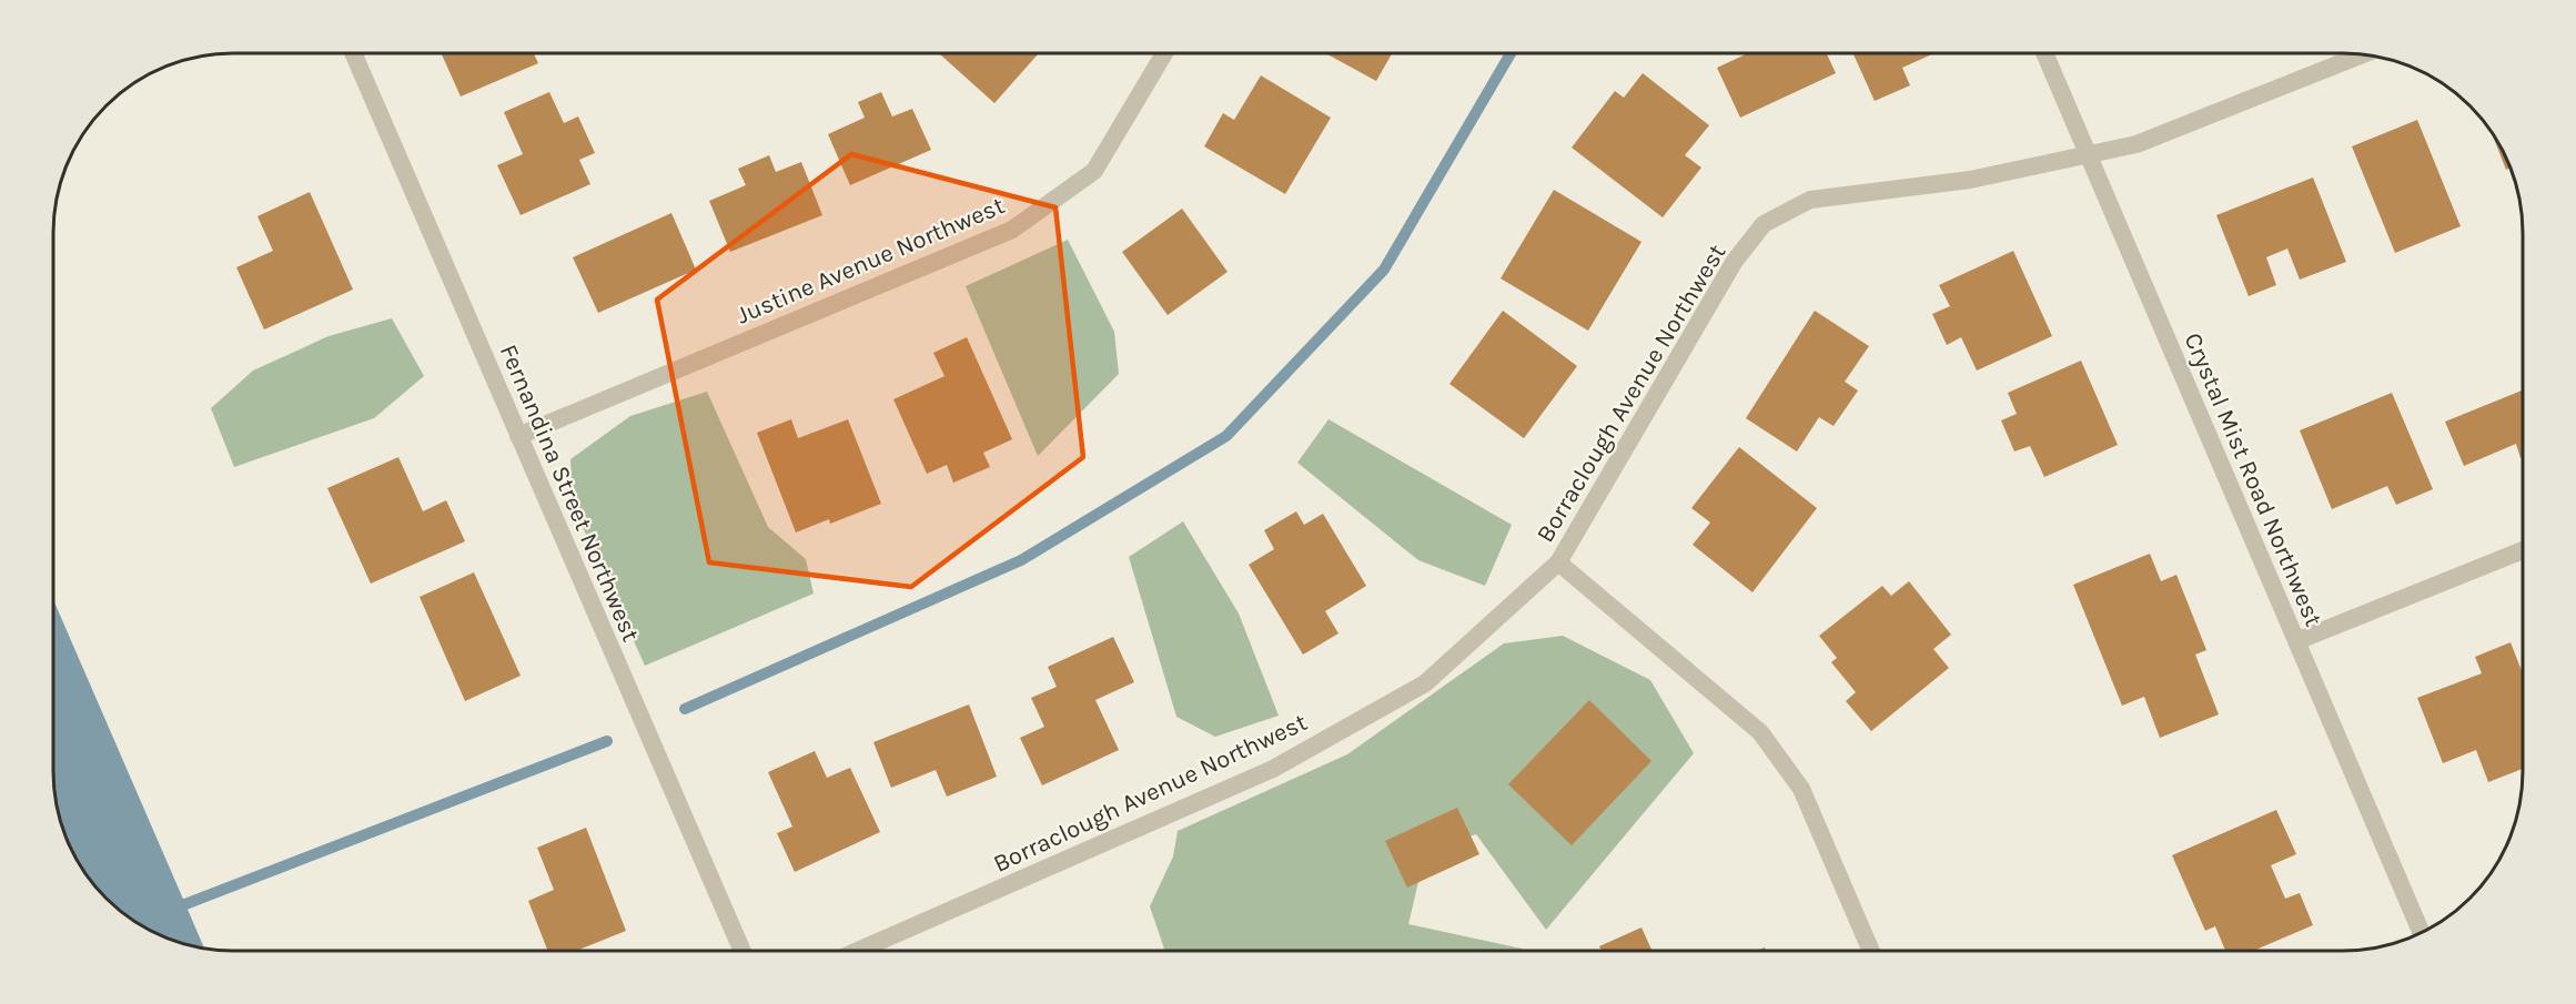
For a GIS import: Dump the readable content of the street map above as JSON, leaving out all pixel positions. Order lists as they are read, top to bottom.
{
  "streets": {
    "street": [
      "Justine Avenue Northwest",
      "Borraclough Avenue Northwest",
      "Crystal Mist Road Northwest",
      "Fernandina Street Northwest"
    ]
  },
  "crossings": [
    ["Justine Avenue Northwest", "Fernandina Street Northwest"],
    ["Borraclough Avenue Northwest", "Crystal Mist Road Northwest"]
  ]
}
